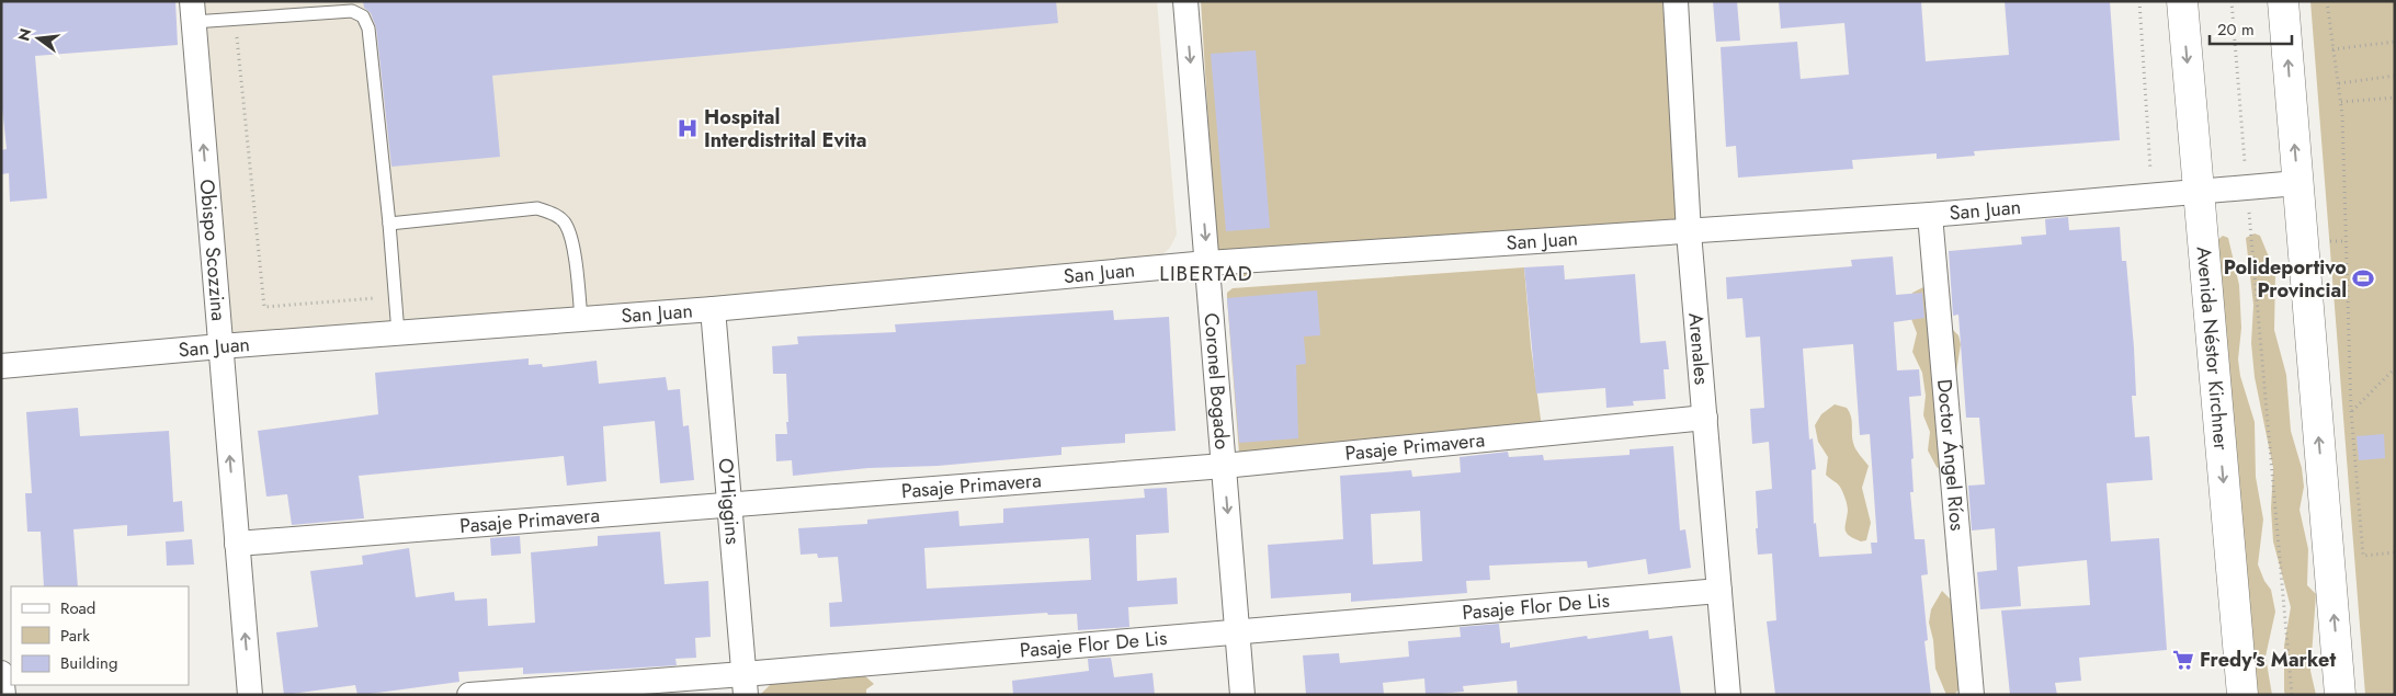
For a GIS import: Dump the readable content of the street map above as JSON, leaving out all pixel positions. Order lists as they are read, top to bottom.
{
  "streets": {
    "main road": ["Avenida Néstor Kirchner"],
    "street": [
      "San Juan",
      "Obispo Scozzina",
      "Arenales",
      "Coronel Bogado",
      "Pasaje Primavera",
      "Doctor Ángel Ríos",
      "O'Higgins",
      "Pasaje Flor De Lis"
    ]
  },
  "crossings": [
    ["San Juan", "Obispo Scozzina"],
    ["San Juan", "Arenales"],
    ["San Juan", "Avenida Néstor Kirchner"],
    ["San Juan", "Coronel Bogado"],
    ["San Juan", "Doctor Ángel Ríos"],
    ["San Juan", "O'Higgins"],
    ["Obispo Scozzina", "Pasaje Primavera"],
    ["Arenales", "Pasaje Primavera"],
    ["Arenales", "Pasaje Flor De Lis"],
    ["Coronel Bogado", "Pasaje Primavera"],
    ["Coronel Bogado", "Pasaje Flor De Lis"],
    ["Pasaje Primavera", "O'Higgins"],
    ["O'Higgins", "Pasaje Flor De Lis"]
  ],
  "one_way": ["Obispo Scozzina", "Coronel Bogado"],
  "districts": ["LIBERTAD"],
  "places": {
    "hospital": ["Hospital Interdistrital Evita"],
    "sports": ["Polideportivo Provincial"],
    "supermarket": ["Fredy's Market"]
  },
  "legend": ["Road", "Park", "Building"],
  "scale_bar": "20 m",
  "north": "left"
}
